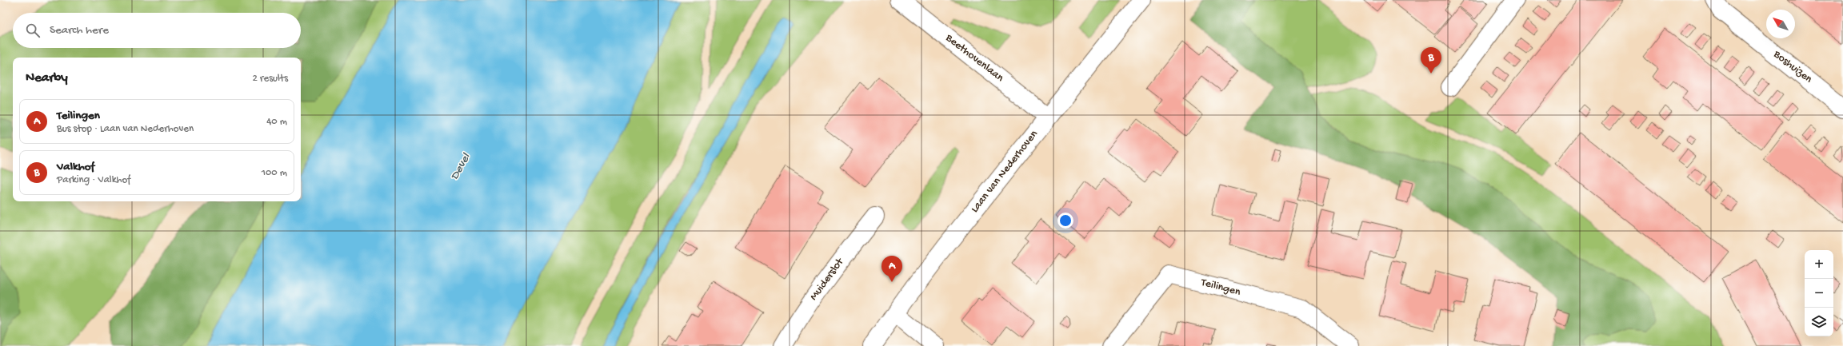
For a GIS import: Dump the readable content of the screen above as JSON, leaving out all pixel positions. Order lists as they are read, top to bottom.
{
  "streets": {
    "street": [
      "Beethovenlaan",
      "Boshuizen",
      "Laan van Nederhoven",
      "Muiderslot",
      "Teilingen"
    ]
  },
  "crossings": [
    ["Beethovenlaan", "Laan van Nederhoven"]
  ],
  "water": ["Devel"],
  "north": "top left",
  "page": {
    "search": "Search here",
    "pins": ["B", "A"],
    "heading": ["Nearby", "2 results"],
    "list": [
      {
        "mark": "A",
        "name": "Teilingen",
        "note": "Bus stop · Laan van Nederhoven",
        "value": "40 m"
      },
      {
        "mark": "B",
        "name": "Valkhof",
        "note": "Parking · Valkhof",
        "value": "100 m"
      }
    ],
    "map_buttons": ["+", "−"]
  }
}
